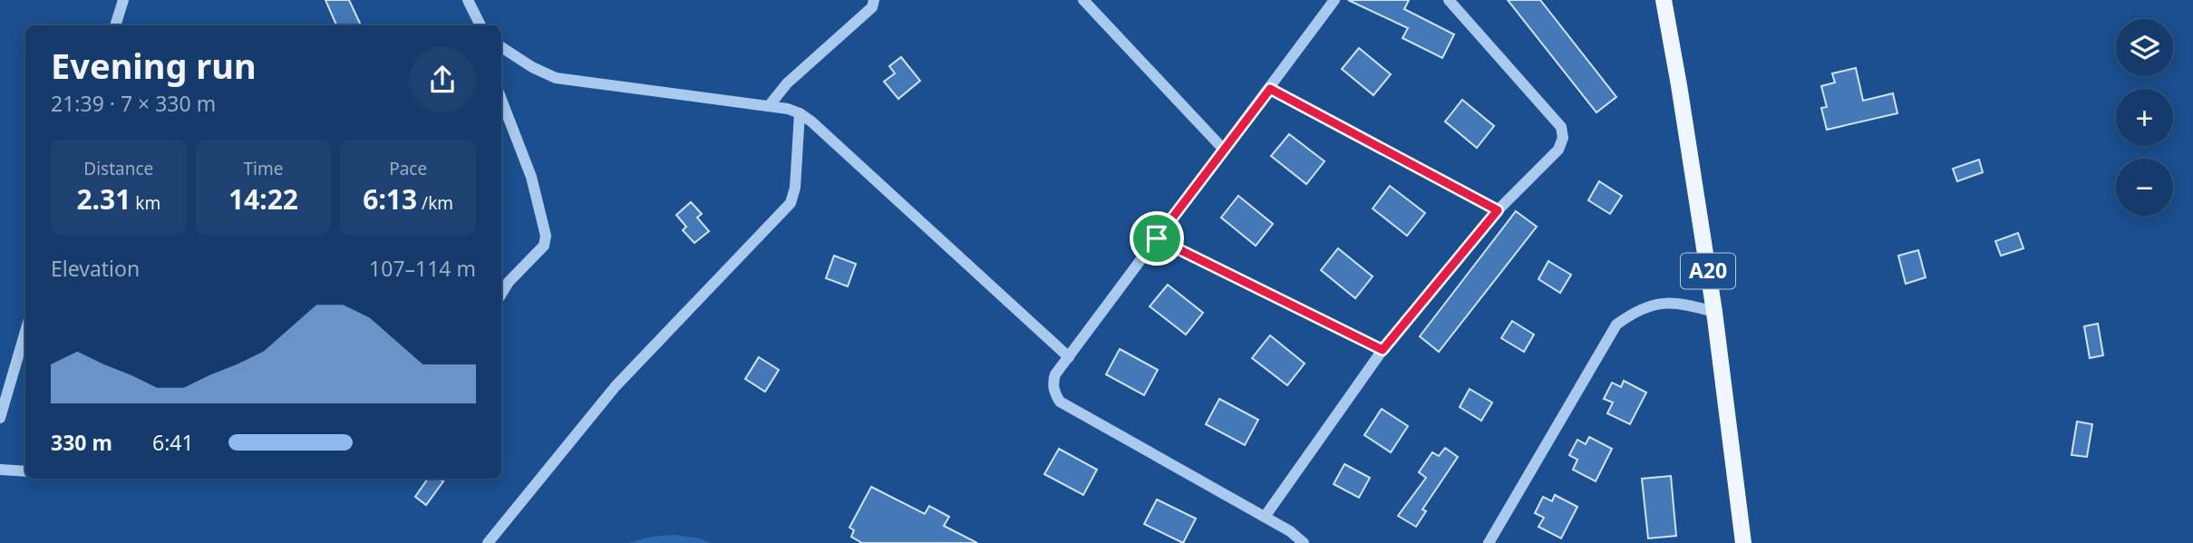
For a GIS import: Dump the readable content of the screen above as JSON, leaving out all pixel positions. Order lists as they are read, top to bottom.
{
  "streets": {
    "main road": ["A20"]
  },
  "page": {
    "map_buttons": ["+", "−"],
    "heading": ["Evening run", "21:39 · 7 × 330 m"],
    "stats": [
      ["Distance", "2.31 km"],
      ["Time", "14:22"],
      ["Pace", "6:13 /km"]
    ],
    "chart": ["Elevation", "107–114 m"],
    "list": [
      {
        "name": "330 m",
        "note": "6:41"
      }
    ]
  }
}
